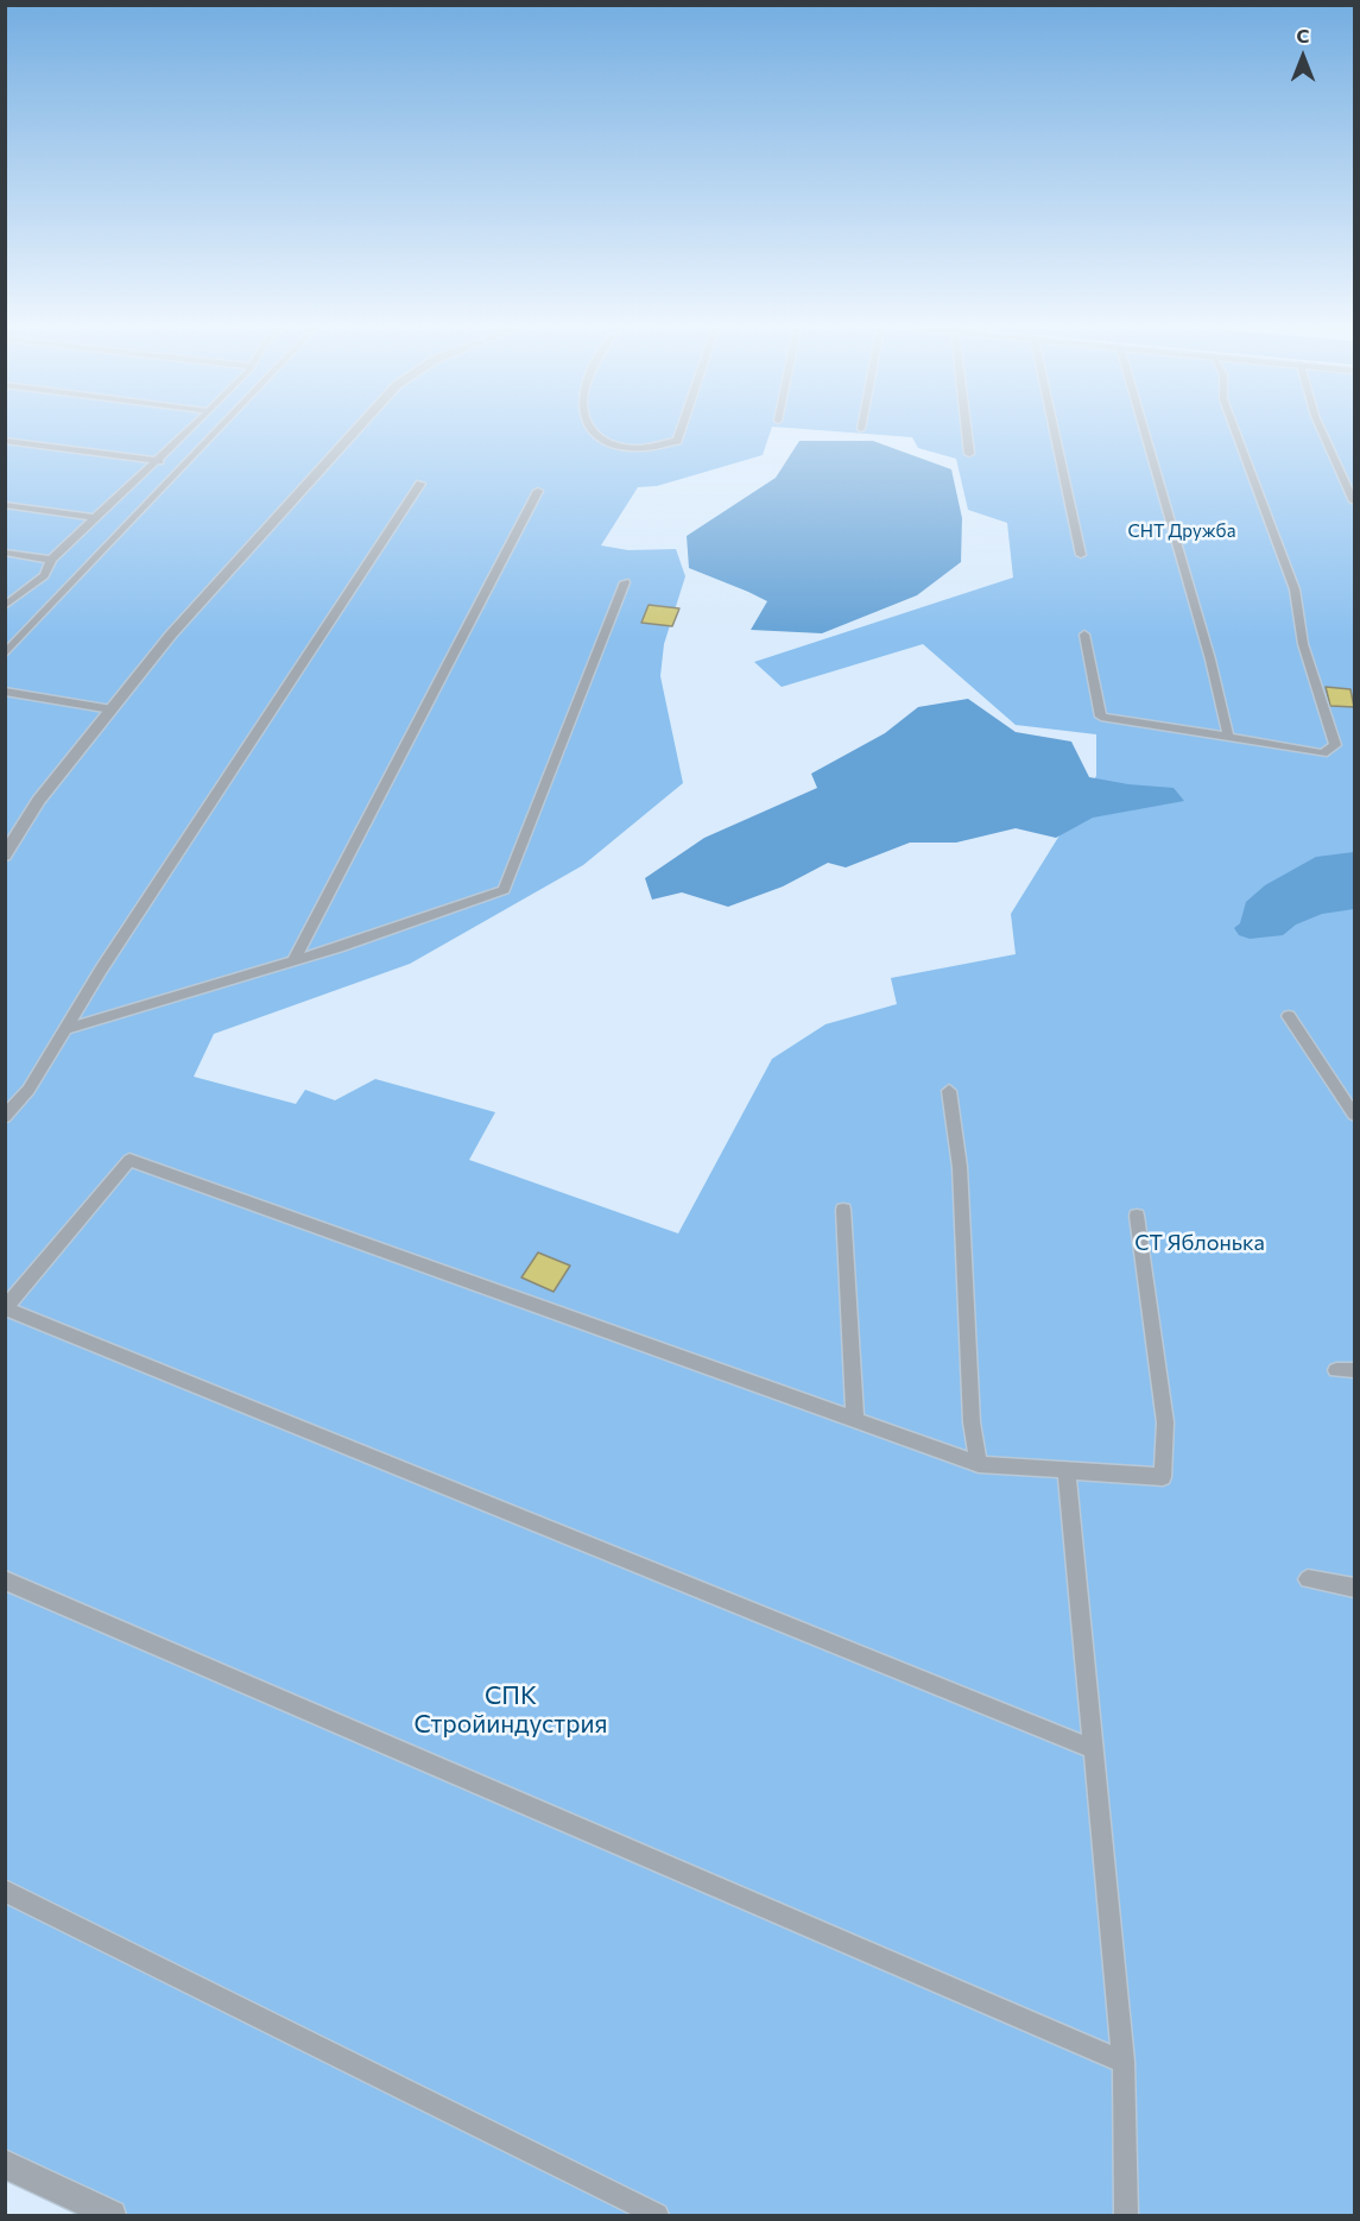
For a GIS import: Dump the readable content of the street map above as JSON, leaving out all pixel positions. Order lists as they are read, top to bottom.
{
  "parks": ["СНТ Дружба", "СТ Яблонька", "СПК Стройиндустрия"],
  "north": "top"
}
